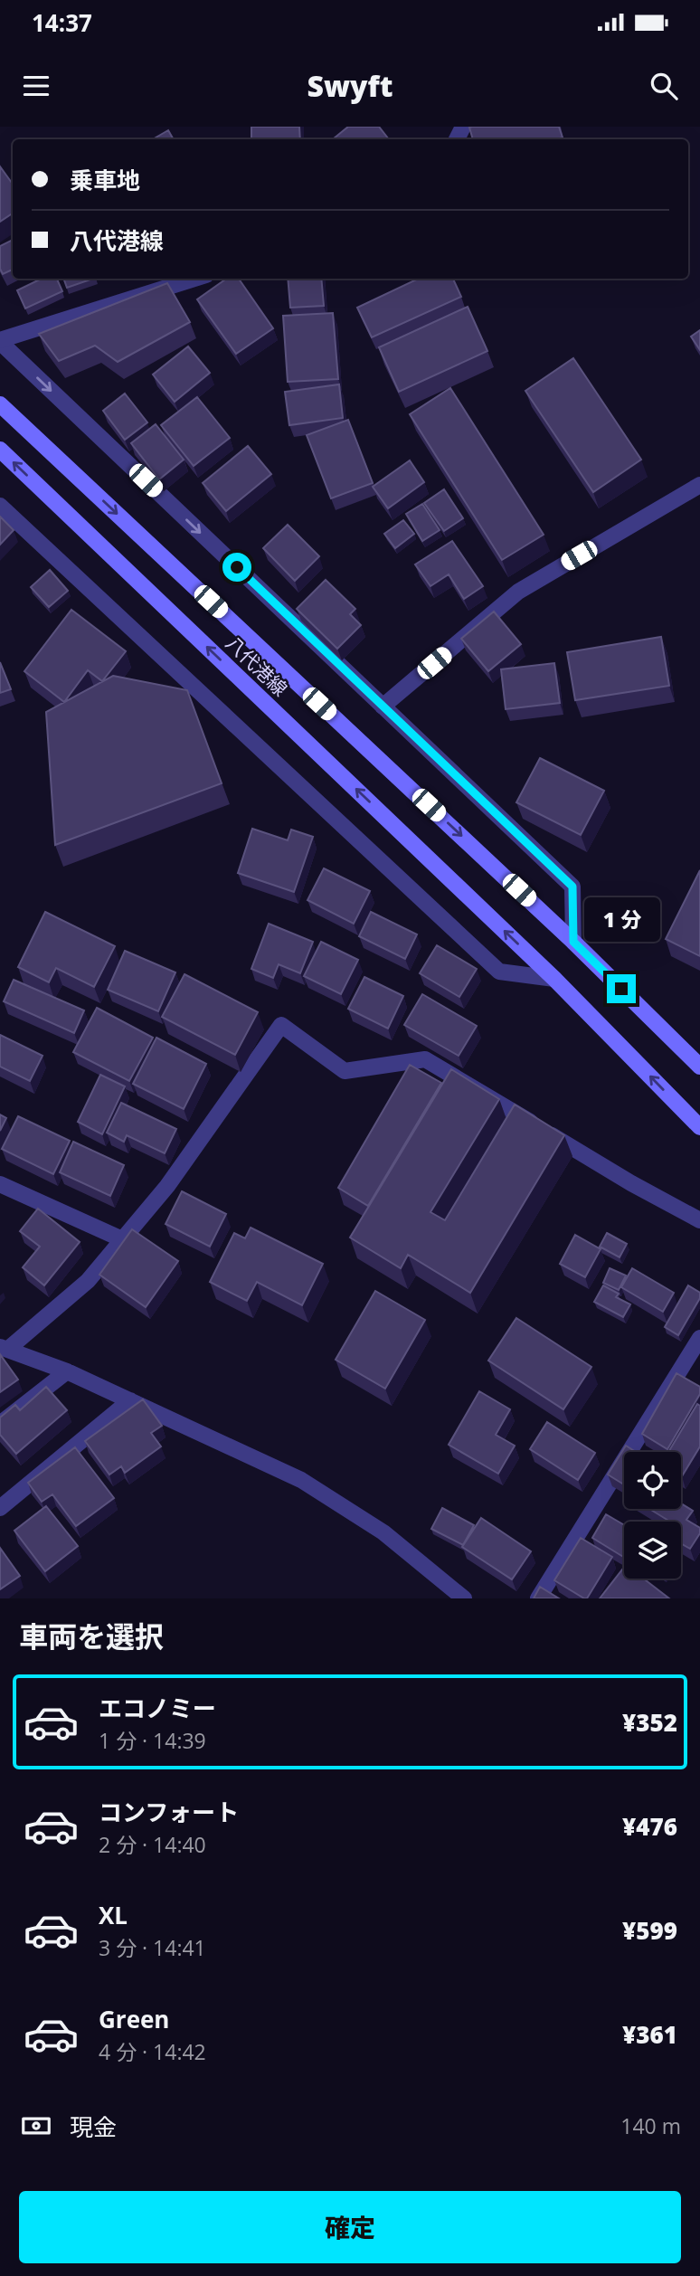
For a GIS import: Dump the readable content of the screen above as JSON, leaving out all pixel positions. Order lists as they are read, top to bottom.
{
  "streets": {
    "main road": ["八代港線"]
  },
  "page": {
    "status": "14:37",
    "header": "Swyft",
    "banner": ["乗車地", "八代港線"],
    "bubble": "1 分",
    "heading": "車両を選択",
    "list": [
      {
        "name": "エコノミー",
        "note": "1 分 · 14:39",
        "value": "¥352"
      },
      {
        "name": "コンフォート",
        "note": "2 分 · 14:40",
        "value": "¥476"
      },
      {
        "name": "XL",
        "note": "3 分 · 14:41",
        "value": "¥599"
      },
      {
        "name": "Green",
        "note": "4 分 · 14:42",
        "value": "¥361"
      }
    ],
    "pay": ["現金", "140 m"],
    "buttons": "確定"
  }
}
